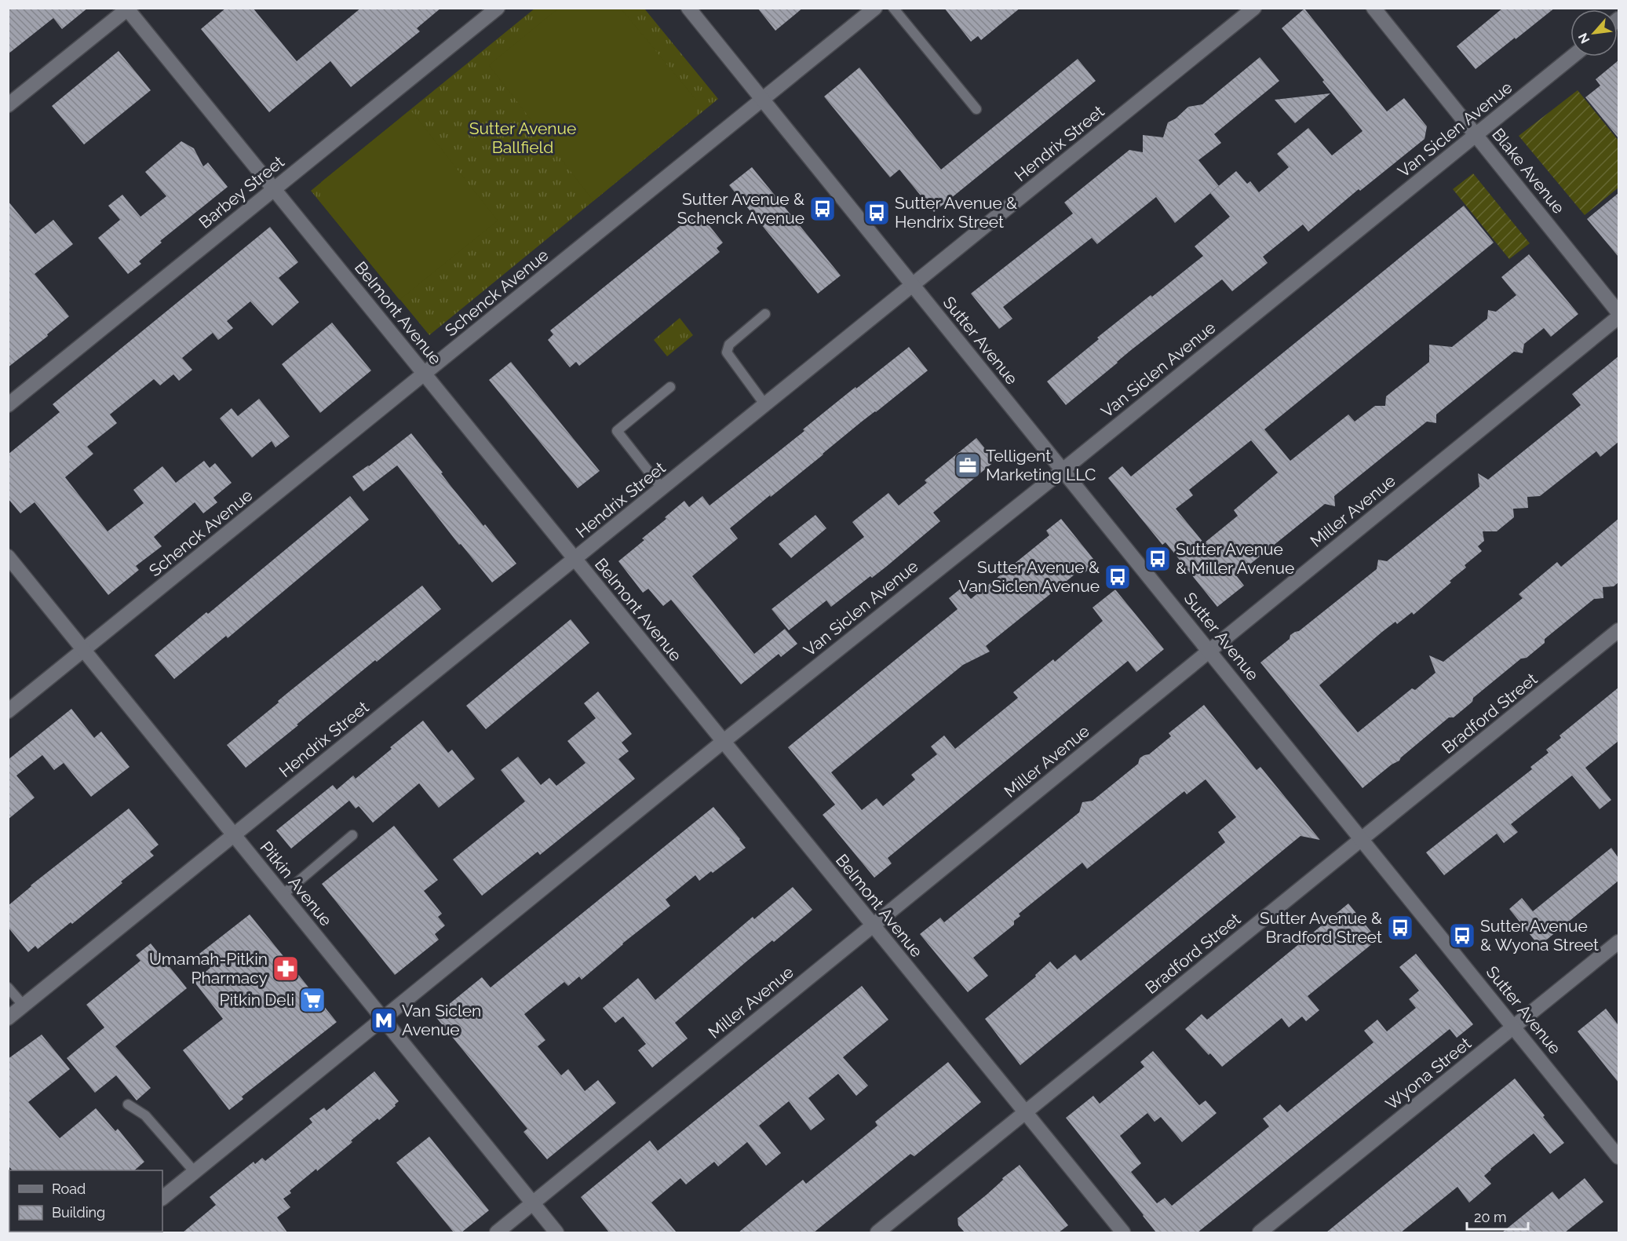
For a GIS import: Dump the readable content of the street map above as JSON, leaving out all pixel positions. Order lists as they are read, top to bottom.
{
  "streets": {
    "street": [
      "Van Siclen Avenue",
      "Hendrix Street",
      "Blake Avenue",
      "Barbey Street",
      "Schenck Avenue",
      "Belmont Avenue",
      "Sutter Avenue",
      "Miller Avenue",
      "Bradford Street",
      "Pitkin Avenue",
      "Wyona Street"
    ]
  },
  "crossings": [
    ["Van Siclen Avenue", "Blake Avenue"],
    ["Van Siclen Avenue", "Belmont Avenue"],
    ["Van Siclen Avenue", "Sutter Avenue"],
    ["Van Siclen Avenue", "Pitkin Avenue"],
    ["Hendrix Street", "Belmont Avenue"],
    ["Hendrix Street", "Sutter Avenue"],
    ["Hendrix Street", "Pitkin Avenue"],
    ["Barbey Street", "Belmont Avenue"],
    ["Schenck Avenue", "Belmont Avenue"],
    ["Schenck Avenue", "Sutter Avenue"],
    ["Schenck Avenue", "Pitkin Avenue"],
    ["Belmont Avenue", "Miller Avenue"],
    ["Belmont Avenue", "Bradford Street"],
    ["Sutter Avenue", "Miller Avenue"],
    ["Sutter Avenue", "Bradford Street"],
    ["Sutter Avenue", "Wyona Street"],
    ["Miller Avenue", "Pitkin Avenue"]
  ],
  "parks": ["Sutter Avenue Ballfield"],
  "places": {
    "bus stop": [
      "Sutter Avenue & Schenck Avenue",
      "Sutter Avenue & Hendrix Street",
      "Sutter Avenue & Miller Avenue",
      "Sutter Avenue & Van Siclen Avenue",
      "Sutter Avenue & Bradford Street",
      "Sutter Avenue & Wyona Street"
    ],
    "office": ["Telligent Marketing LLC"],
    "pharmacy": ["Umamah-Pitkin Pharmacy"],
    "supermarket": ["Pitkin Deli"],
    "metro station": ["Van Siclen Avenue"]
  },
  "legend": ["Road", "Building"],
  "scale_bar": "20 m",
  "north": "bottom left"
}
